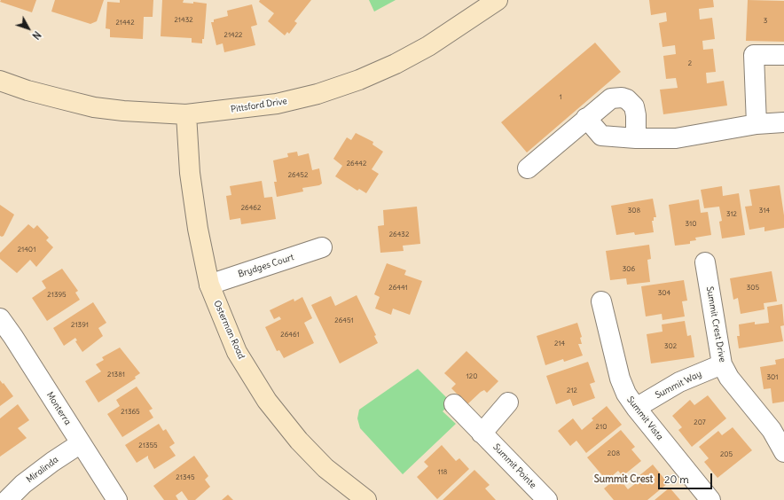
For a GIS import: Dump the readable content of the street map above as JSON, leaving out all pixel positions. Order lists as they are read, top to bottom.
{
  "streets": {
    "street": [
      "Pittsford Drive",
      "Brydges Court",
      "Summit Crest Drive",
      "Osterman Road",
      "Summit Way",
      "Monterra",
      "Summit Vista",
      "Summit Pointe",
      "Miralinda"
    ]
  },
  "crossings": [
    ["Pittsford Drive", "Osterman Road"],
    ["Brydges Court", "Osterman Road"],
    ["Summit Crest Drive", "Summit Way"],
    ["Summit Way", "Summit Vista"],
    ["Monterra", "Miralinda"]
  ],
  "districts": ["Summit Crest"],
  "house_numbers": [
    "21432",
    "3",
    "21442",
    "21422",
    "2",
    "1",
    "26442",
    "26452",
    "26462",
    "308",
    "314",
    "312",
    "310",
    "26432",
    "21401",
    "306",
    "26441",
    "305",
    "304",
    "21395",
    "26451",
    "21391",
    "26461",
    "214",
    "302",
    "21381",
    "120",
    "301",
    "212",
    "21365",
    "207",
    "210",
    "21355",
    "208",
    "205",
    "118",
    "21345"
  ],
  "scale_bar": "20 m",
  "north": "bottom right"
}
